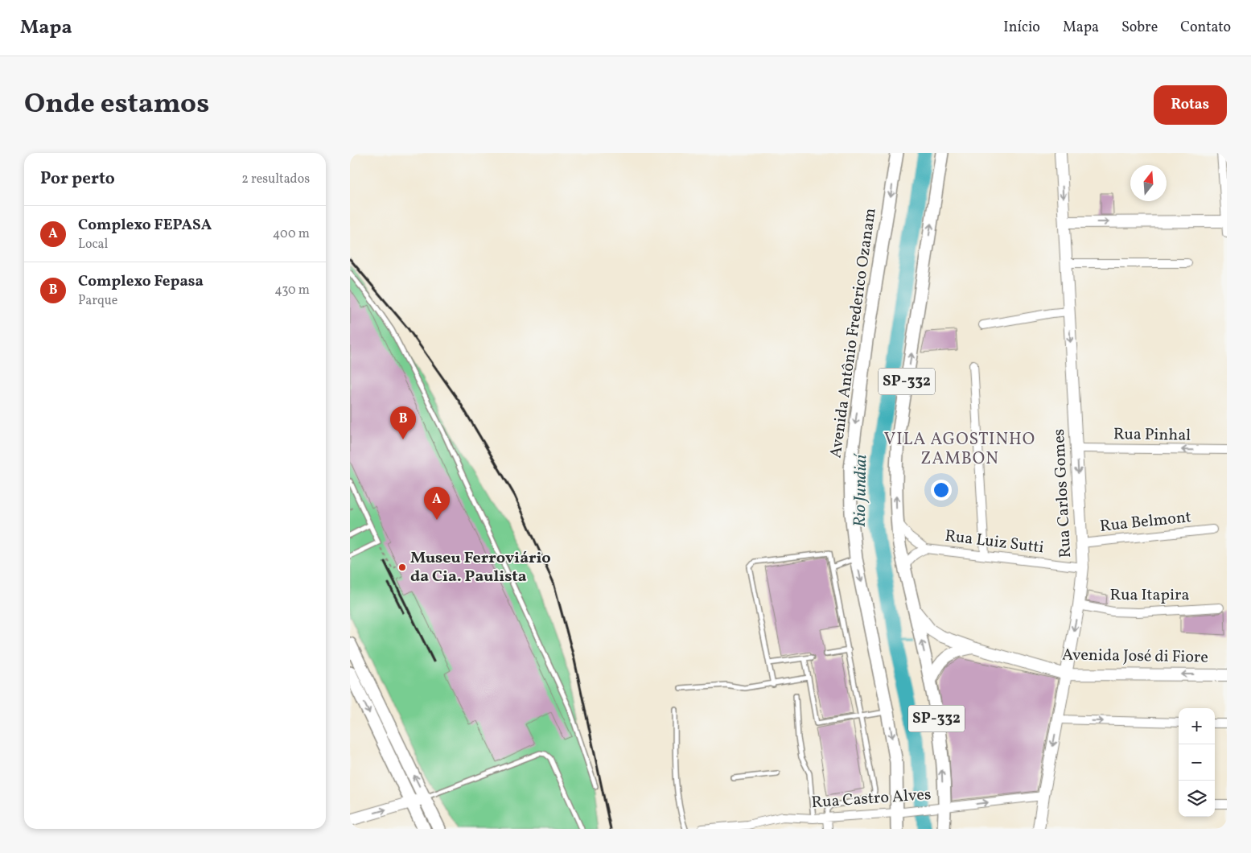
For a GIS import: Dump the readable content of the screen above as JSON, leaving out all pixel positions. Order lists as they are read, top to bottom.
{
  "streets": {
    "main road": [
      "Avenida Antônio Frederico Ozanam",
      "SP-332",
      "Rua Carlos Gomes",
      "Avenida José di Fiore"
    ],
    "street": [
      "Rua Pinhal",
      "Rua Belmont",
      "Rua Luiz Sutti",
      "Rua Itapira",
      "Rua Castro Alves"
    ]
  },
  "crossings": [
    ["Avenida Antônio Frederico Ozanam", "Rua Castro Alves"],
    ["SP-332", "Rua Luiz Sutti"],
    ["SP-332", "Avenida José di Fiore"],
    ["SP-332", "Rua Castro Alves"],
    ["Rua Pinhal", "Rua Carlos Gomes"],
    ["Rua Carlos Gomes", "Rua Belmont"],
    ["Rua Carlos Gomes", "Rua Luiz Sutti"],
    ["Rua Carlos Gomes", "Rua Itapira"],
    ["Rua Carlos Gomes", "Avenida José di Fiore"],
    ["Rua Carlos Gomes", "Rua Castro Alves"]
  ],
  "one_way": ["Rua Pinhal", "Rua Carlos Gomes", "Avenida José di Fiore"],
  "districts": ["VILA AGOSTINHO ZAMBON"],
  "water": ["Rio Jundiaí"],
  "places": ["Museu Ferroviário da Cia. Paulista"],
  "north": "top",
  "page": {
    "header": "Mapa",
    "nav": [
      "Início",
      "Mapa",
      "Sobre",
      "Contato"
    ],
    "title": "Onde estamos",
    "buttons": "Rotas",
    "heading": ["Por perto", "2 resultados"],
    "list": [
      {
        "mark": "A",
        "name": "Complexo FEPASA",
        "note": "Local",
        "value": "400 m"
      },
      {
        "mark": "B",
        "name": "Complexo Fepasa",
        "note": "Parque",
        "value": "430 m"
      }
    ],
    "pins": ["B", "A"],
    "map_buttons": ["+", "−"]
  }
}
